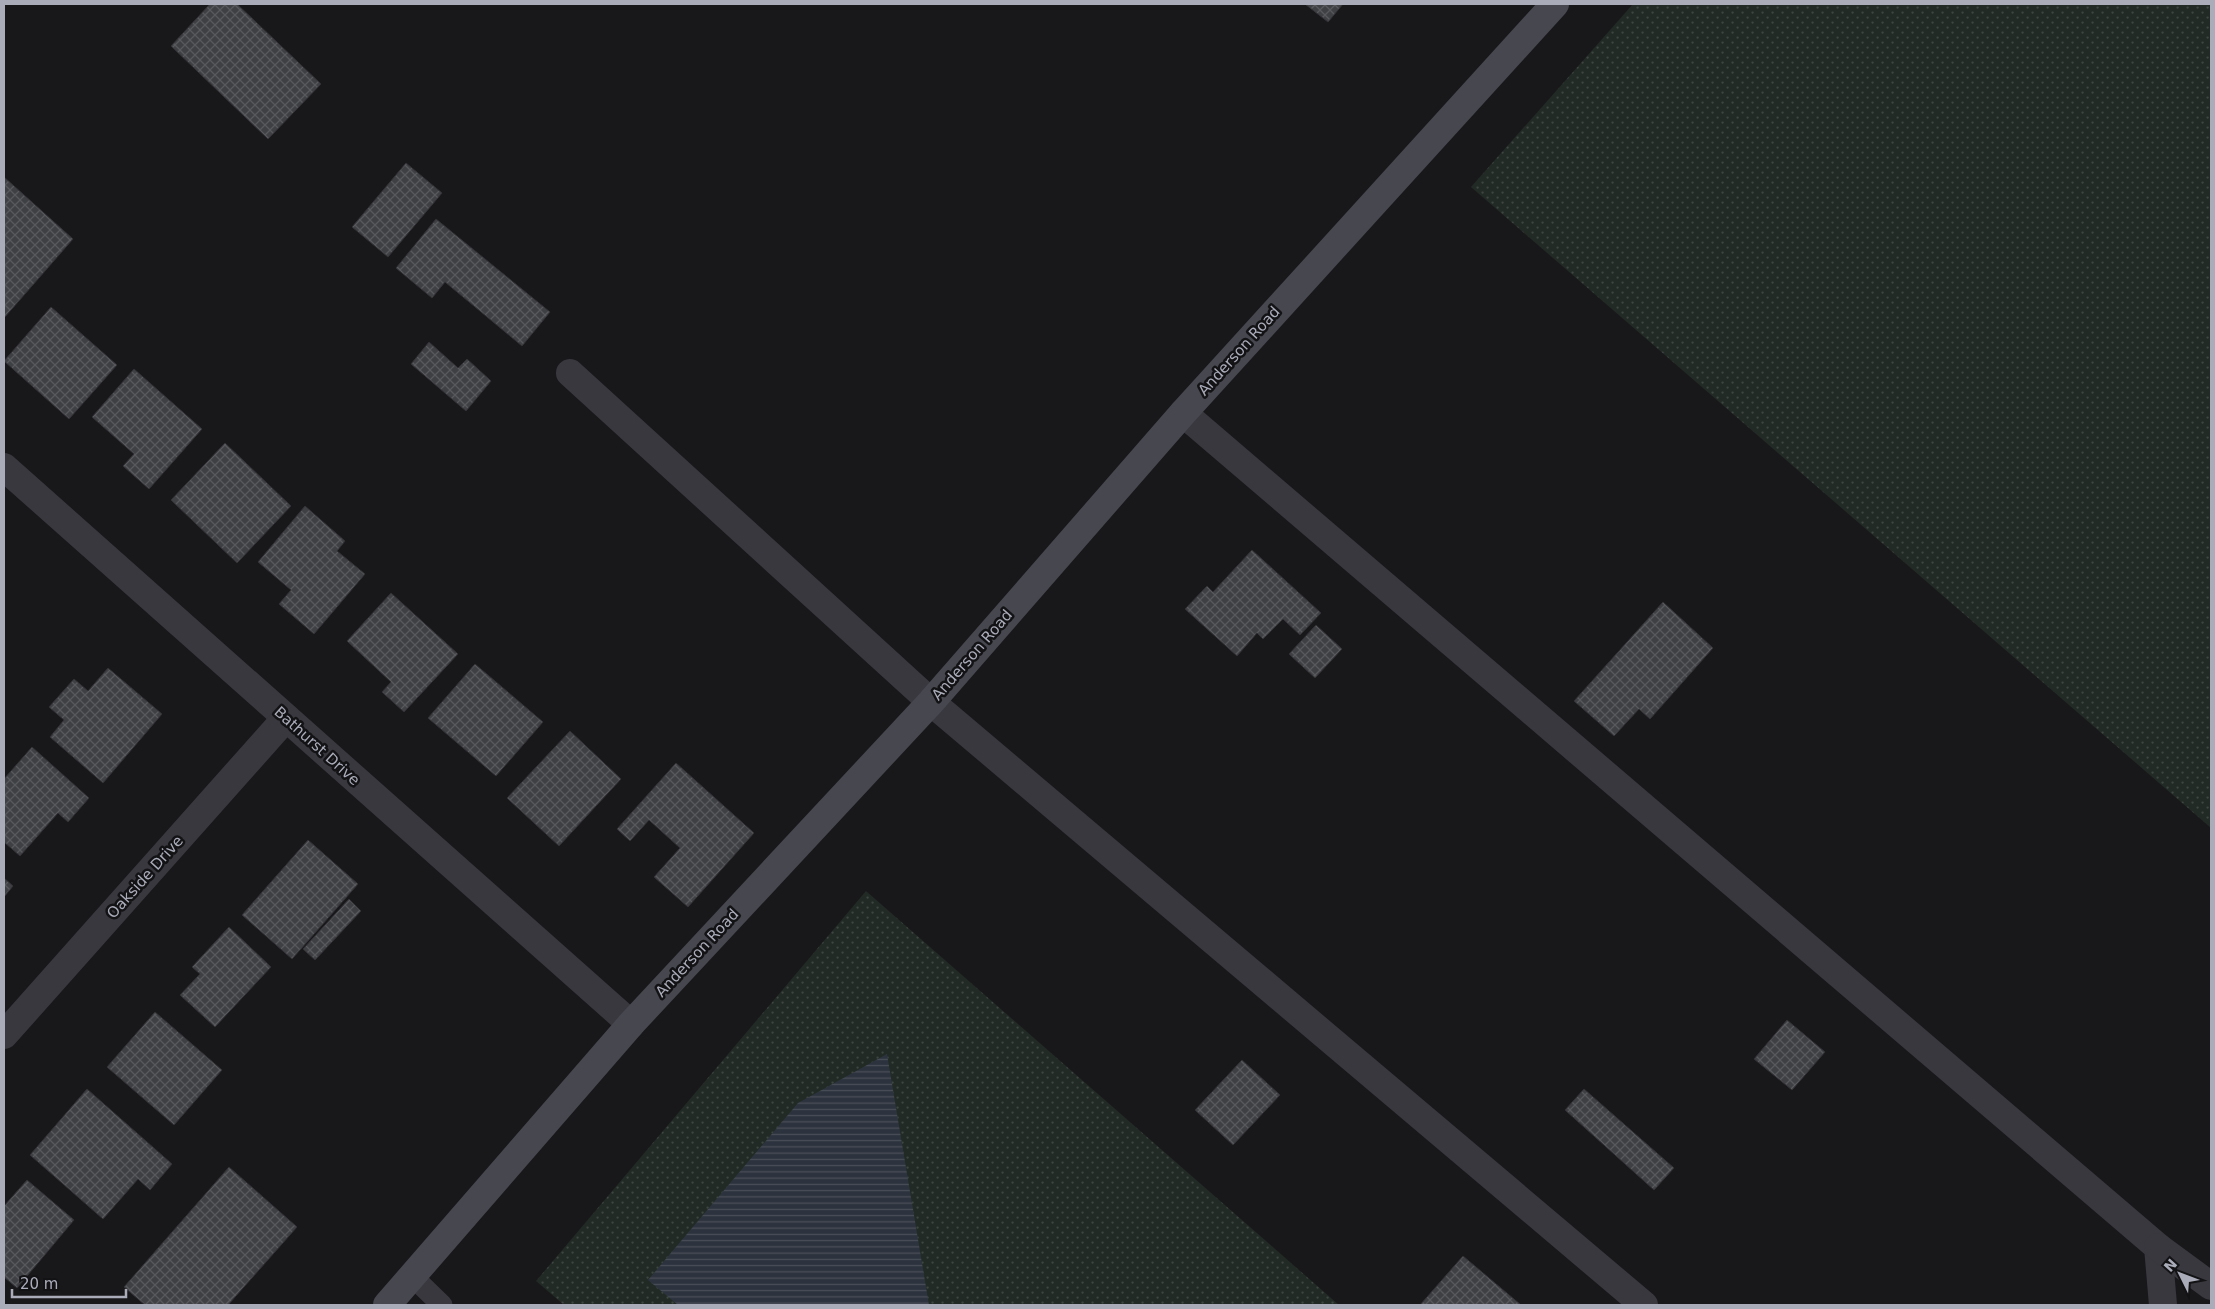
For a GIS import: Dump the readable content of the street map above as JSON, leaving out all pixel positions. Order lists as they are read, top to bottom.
{
  "streets": {
    "street": ["Anderson Road", "Bathurst Drive", "Oakside Drive"]
  },
  "crossings": [
    ["Anderson Road", "Bathurst Drive"],
    ["Bathurst Drive", "Oakside Drive"]
  ],
  "scale_bar": "20 m",
  "north": "top left"
}
